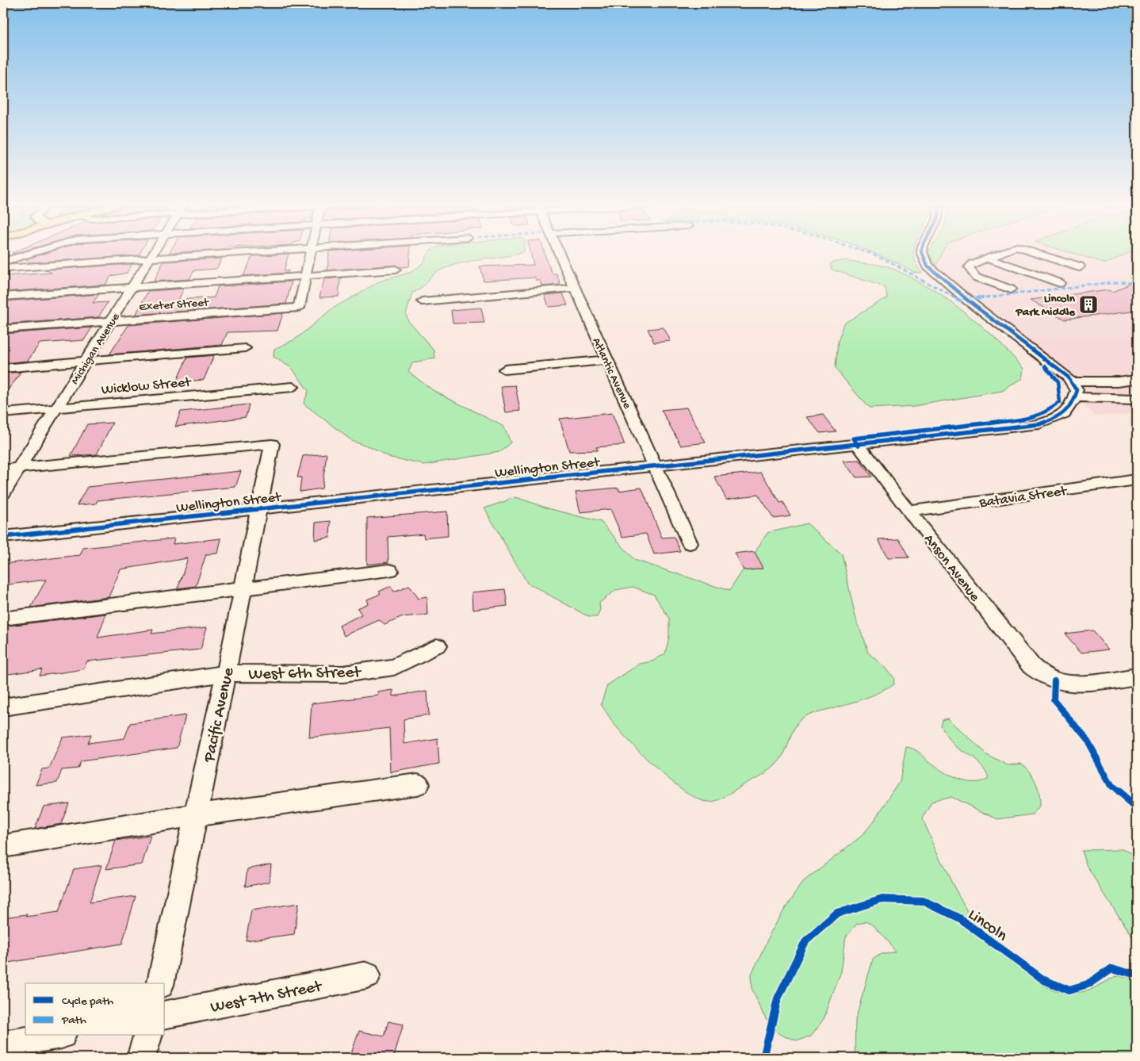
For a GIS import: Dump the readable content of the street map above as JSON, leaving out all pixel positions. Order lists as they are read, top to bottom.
{
  "streets": {
    "street": [
      "Exeter Street",
      "Michigan Avenue",
      "Atlantic Avenue",
      "Wicklow Street",
      "Wellington Street",
      "Batavia Street",
      "Anson Avenue",
      "West 6th Street",
      "Pacific Avenue",
      "West 7th Street"
    ],
    "cycle path": ["Lincoln"]
  },
  "crossings": [
    ["Exeter Street", "Michigan Avenue"],
    ["Michigan Avenue", "Wicklow Street"],
    ["Michigan Avenue", "Pacific Avenue"],
    ["Atlantic Avenue", "Wellington Street"],
    ["Wellington Street", "Anson Avenue"],
    ["Wellington Street", "Pacific Avenue"],
    ["Batavia Street", "Anson Avenue"],
    ["West 6th Street", "Pacific Avenue"]
  ],
  "places": {
    "building": ["Lincoln Park Middle"]
  },
  "legend": ["Cycle path", "Path"]
}
